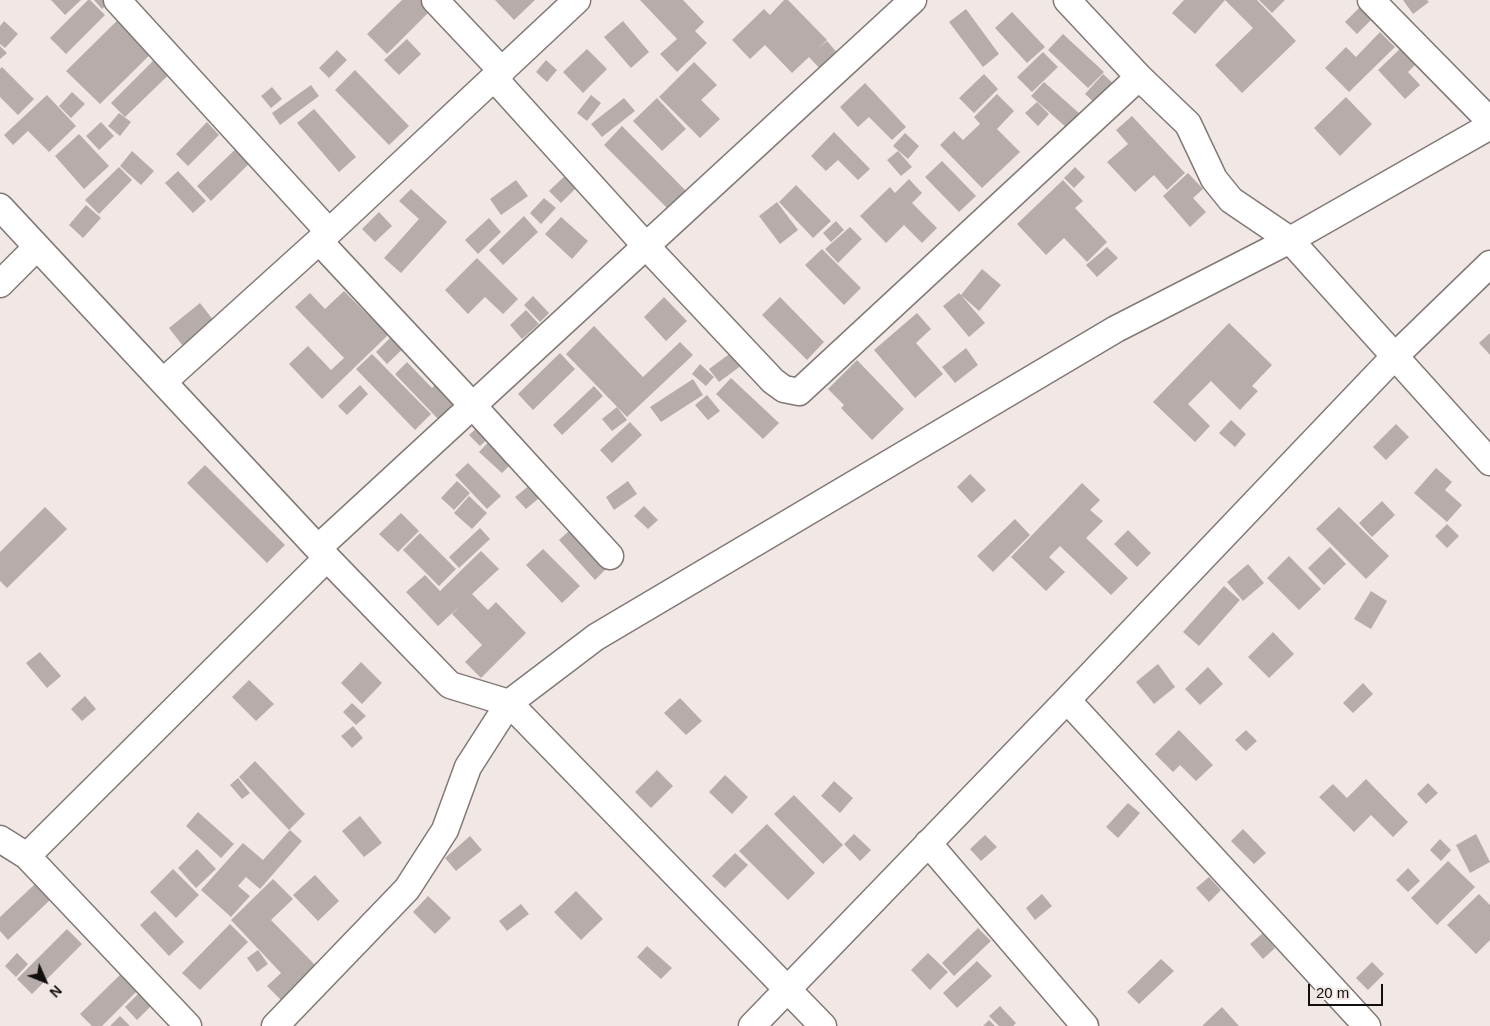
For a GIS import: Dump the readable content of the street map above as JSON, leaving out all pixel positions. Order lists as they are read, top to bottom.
{
  "scale_bar": "20 m",
  "north": "bottom right"
}
